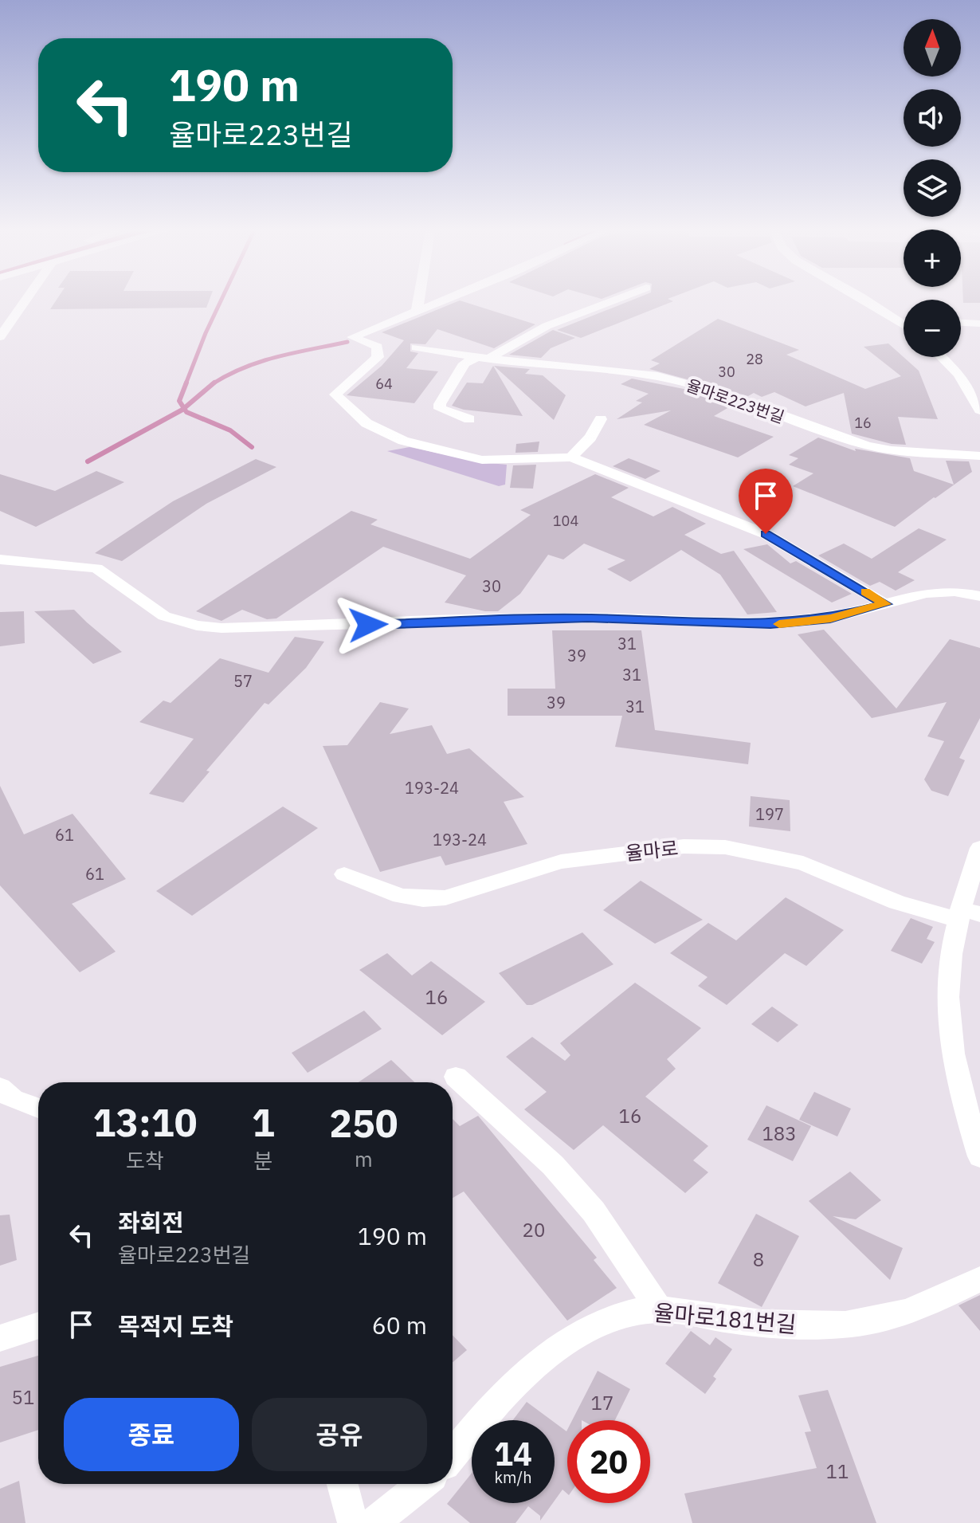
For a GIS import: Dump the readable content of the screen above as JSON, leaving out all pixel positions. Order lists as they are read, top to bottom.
{
  "streets": {
    "street": ["율마로223번길", "율마로", "율마로181번길"]
  },
  "house_numbers": [
    "28",
    "30",
    "64",
    "16",
    "104",
    "30",
    "31",
    "39",
    "31",
    "57",
    "39",
    "31",
    "193-24",
    "197",
    "61",
    "193-24",
    "61",
    "16",
    "16",
    "183",
    "20",
    "8",
    "51",
    "17",
    "11"
  ],
  "north": "top",
  "page": {
    "map_buttons": ["+", "−"],
    "turn": ["190 m", "율마로223번길"],
    "eta": [
      "13:10",
      "도착",
      "1",
      "분",
      "250",
      "m"
    ],
    "list": [
      {
        "name": "좌회전",
        "note": "율마로223번길",
        "value": "190 m"
      },
      {
        "name": "목적지 도착",
        "value": "60 m"
      }
    ],
    "buttons": ["종료", "공유"],
    "speed": "14 km/h",
    "limit": "20"
  }
}
